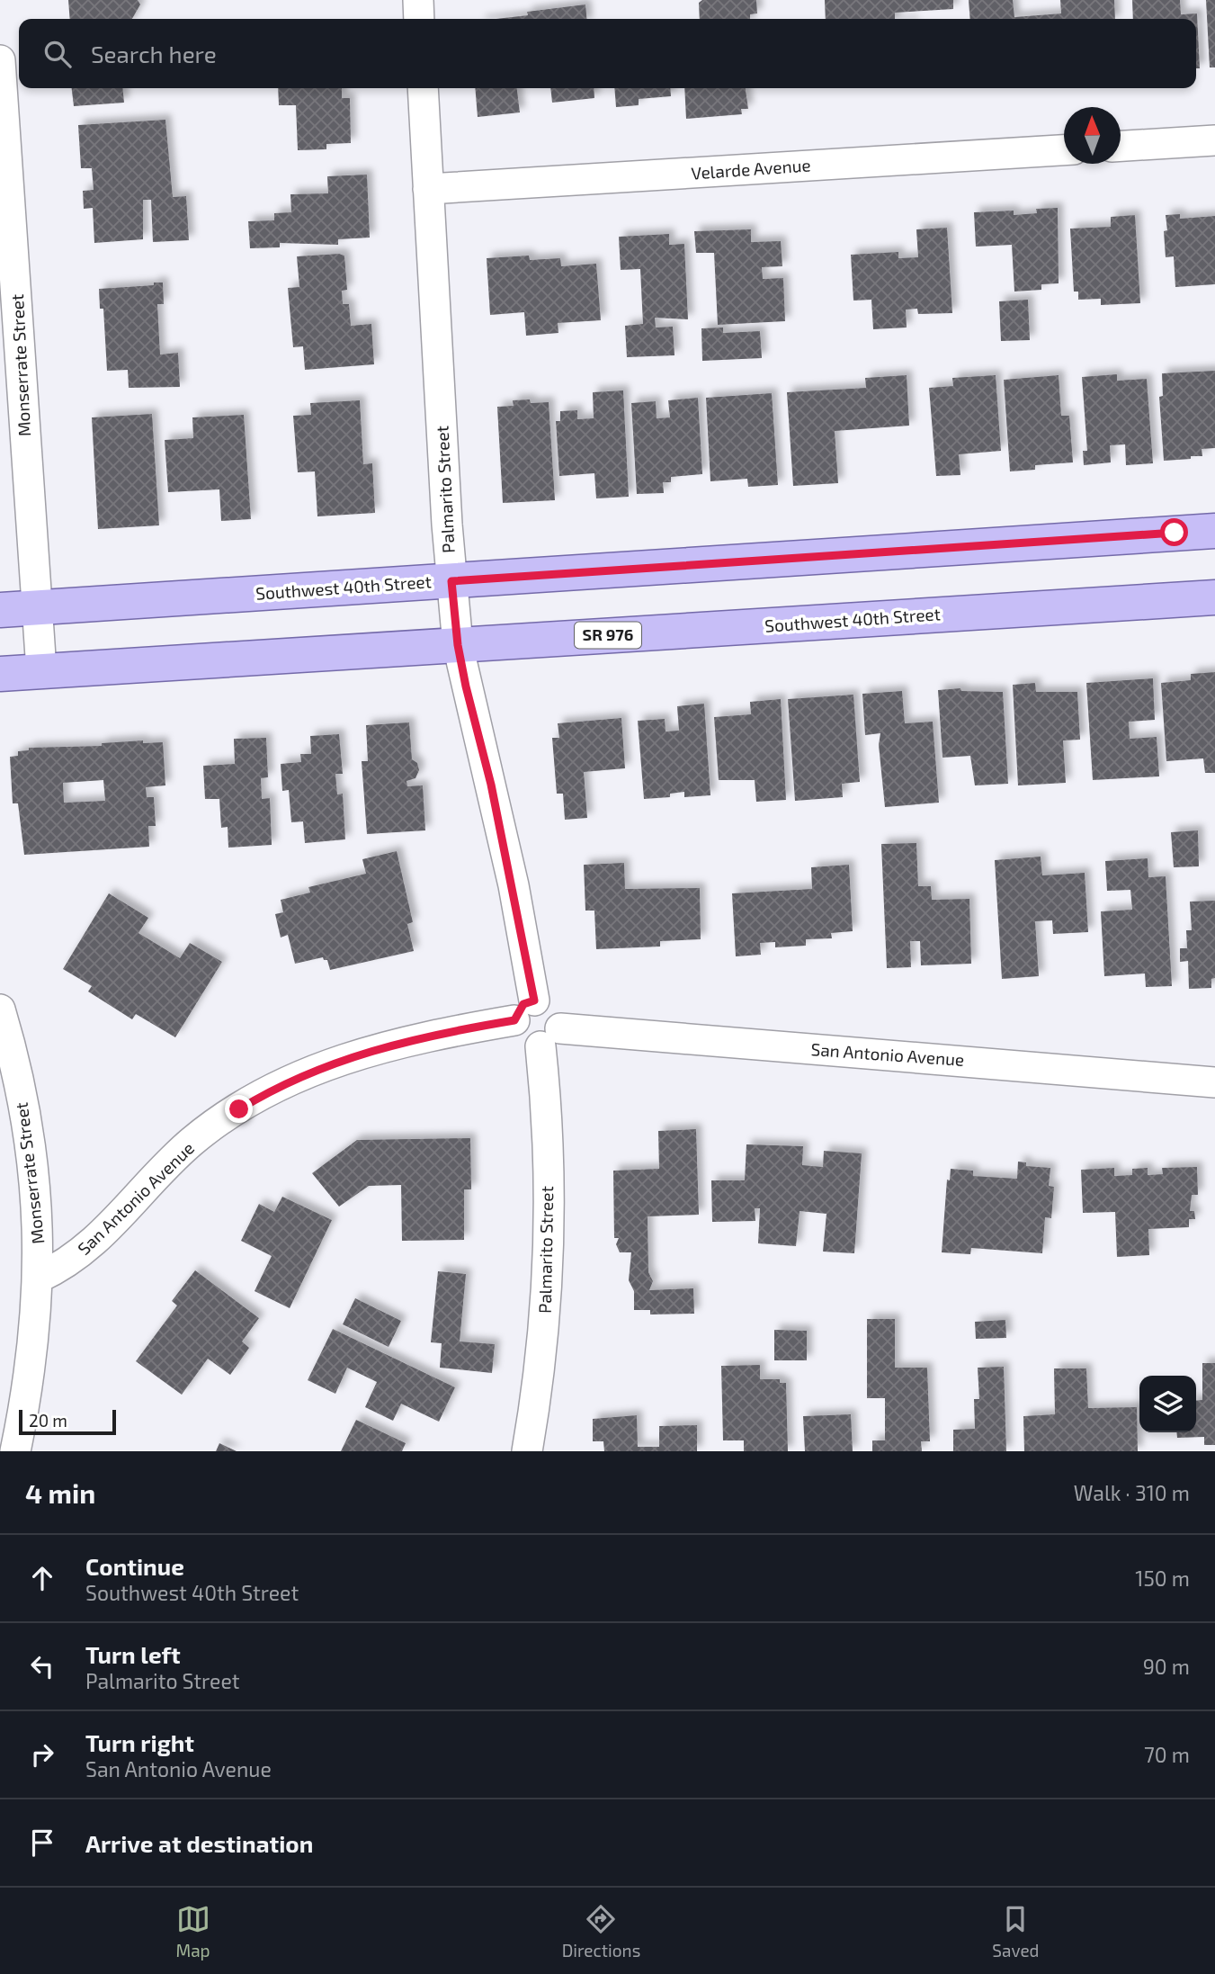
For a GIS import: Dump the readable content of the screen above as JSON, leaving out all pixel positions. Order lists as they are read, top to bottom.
{
  "streets": {
    "main road": ["Southwest 40th Street", "SR 976"],
    "street": [
      "Velarde Avenue",
      "Monserrate Street",
      "Palmarito Street",
      "San Antonio Avenue"
    ]
  },
  "crossings": [
    ["Velarde Avenue", "Palmarito Street"],
    ["Monserrate Street", "Southwest 40th Street"],
    ["Monserrate Street", "San Antonio Avenue"],
    ["Palmarito Street", "Southwest 40th Street"],
    ["Palmarito Street", "San Antonio Avenue"]
  ],
  "scale_bar": "20 m",
  "north": "top",
  "page": {
    "search": "Search here",
    "scale": "20 m",
    "heading": ["4 min", "Walk · 310 m"],
    "list": [
      ["Continue", "Southwest 40th Street", "150 m"],
      ["Turn left", "Palmarito Street", "90 m"],
      ["Turn right", "San Antonio Avenue", "70 m"],
      "Arrive at destination"
    ],
    "nav": ["Map", "Directions", "Saved"]
  }
}
